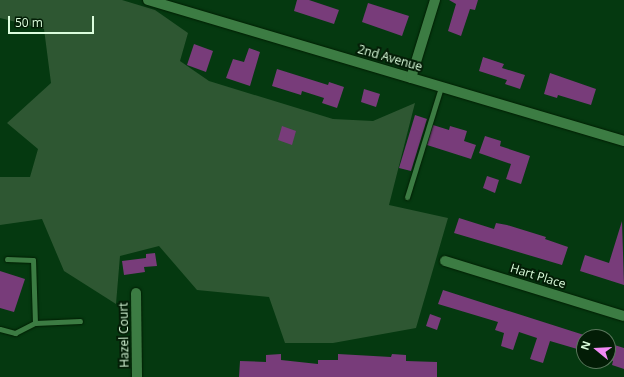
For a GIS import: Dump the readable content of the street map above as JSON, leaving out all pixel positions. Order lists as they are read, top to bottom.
{
  "streets": {
    "street": ["2nd Avenue", "Hart Place", "Hazel Court"]
  },
  "scale_bar": "50 m",
  "north": "left"
}
